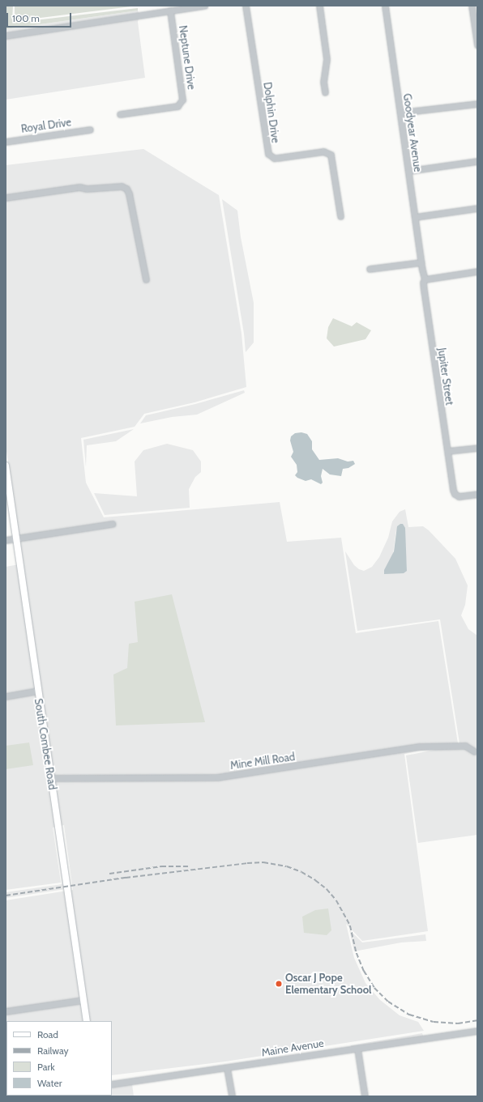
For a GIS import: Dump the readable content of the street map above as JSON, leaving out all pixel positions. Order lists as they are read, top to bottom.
{
  "streets": {
    "main road": ["South Combee Road"],
    "street": [
      "Neptune Drive",
      "Dolphin Drive",
      "Royal Drive",
      "Goodyear Avenue",
      "Jupiter Street",
      "Mine Mill Road",
      "Maine Avenue"
    ]
  },
  "crossings": [
    ["Goodyear Avenue", "Jupiter Street"],
    ["South Combee Road", "Mine Mill Road"]
  ],
  "places": ["Oscar J Pope Elementary School"],
  "legend": [
    "Road",
    "Railway",
    "Park",
    "Water"
  ],
  "scale_bar": "100 m"
}
